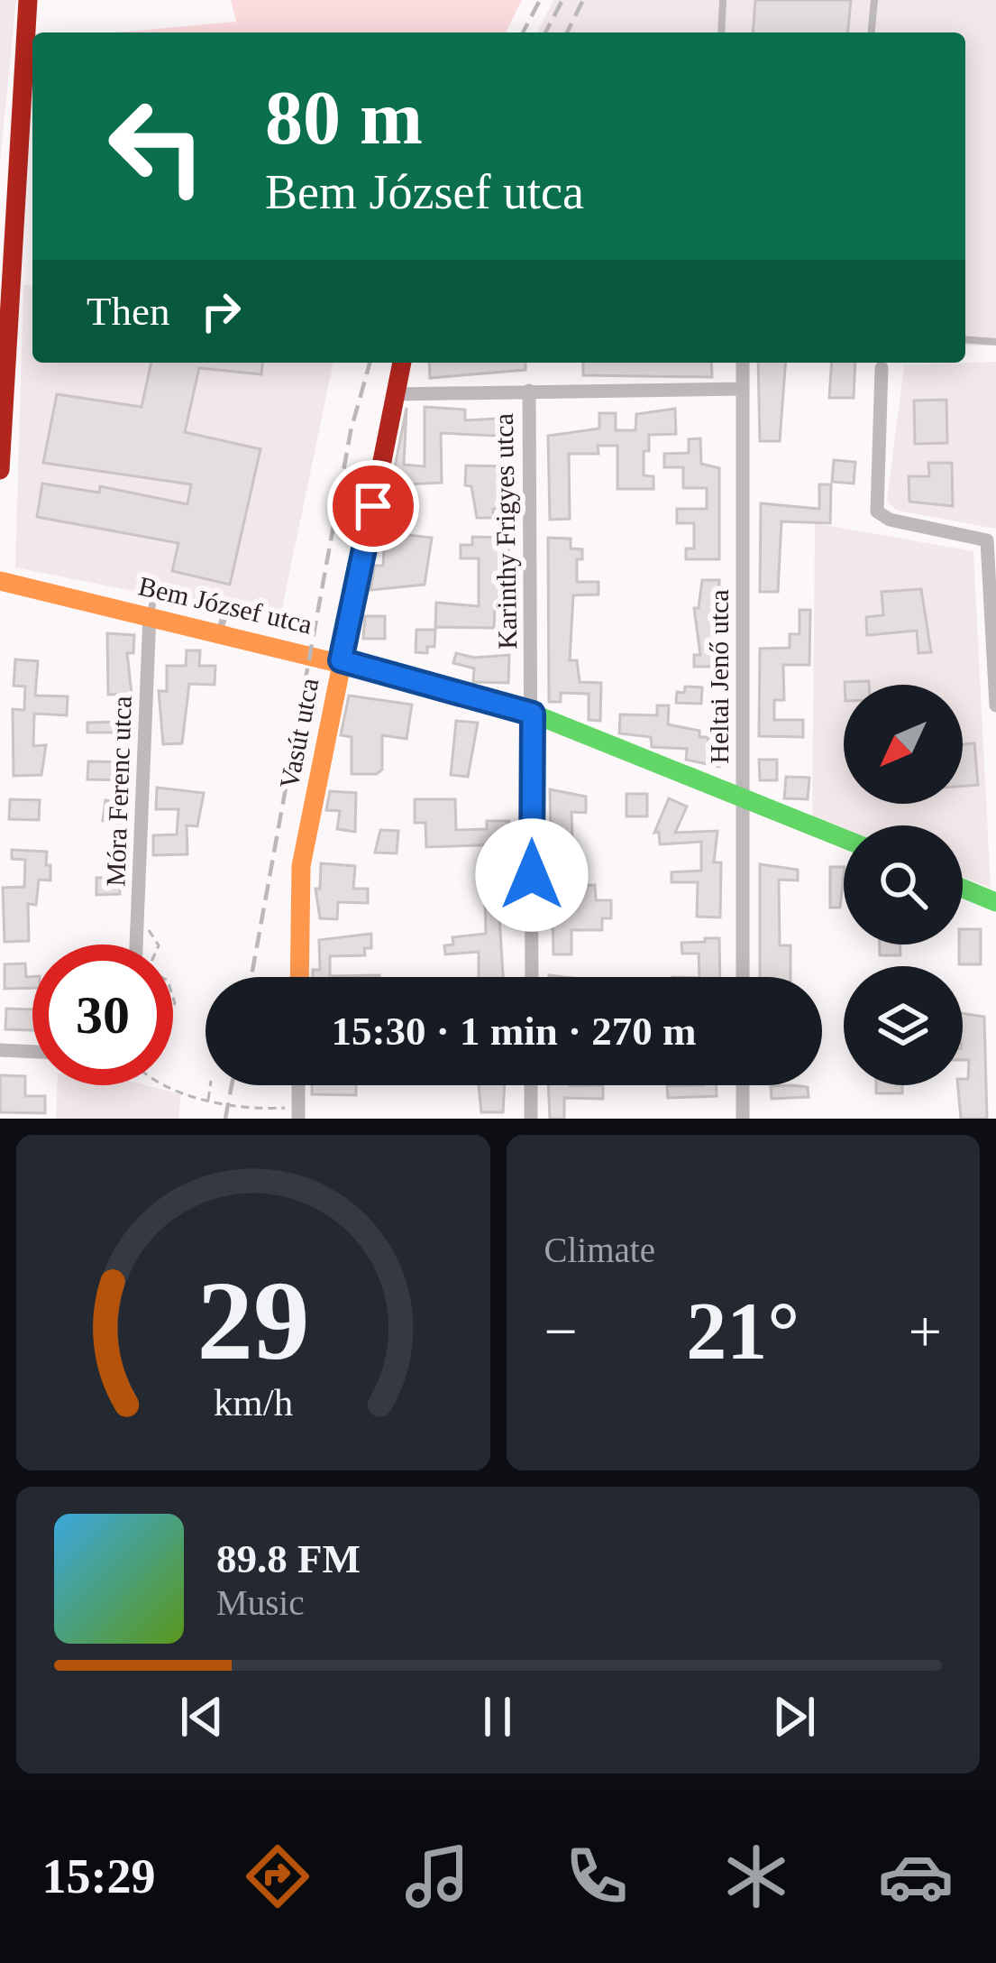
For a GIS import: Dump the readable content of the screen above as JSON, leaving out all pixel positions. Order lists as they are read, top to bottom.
{
  "streets": {
    "main road": ["Bem József utca", "Vasút utca"],
    "street": ["Karinthy Frigyes utca", "Heltai Jenő utca", "Móra Ferenc utca"]
  },
  "crossings": [
    ["Karinthy Frigyes utca", "Bem József utca"],
    ["Bem József utca", "Heltai Jenő utca"],
    ["Bem József utca", "Vasút utca"],
    ["Bem József utca", "Móra Ferenc utca"]
  ],
  "north": "bottom left",
  "page": {
    "turn": ["80 m", "Bem József utca"],
    "then": "Then",
    "limit": "30",
    "trip": "15:30 · 1 min · 270 m",
    "tile": "Climate",
    "heat": ["−", "21°", "+"],
    "song": ["89.8 FM", "Music"],
    "tabs": "15:29",
    "gauge": ["29", "km/h"]
  }
}
